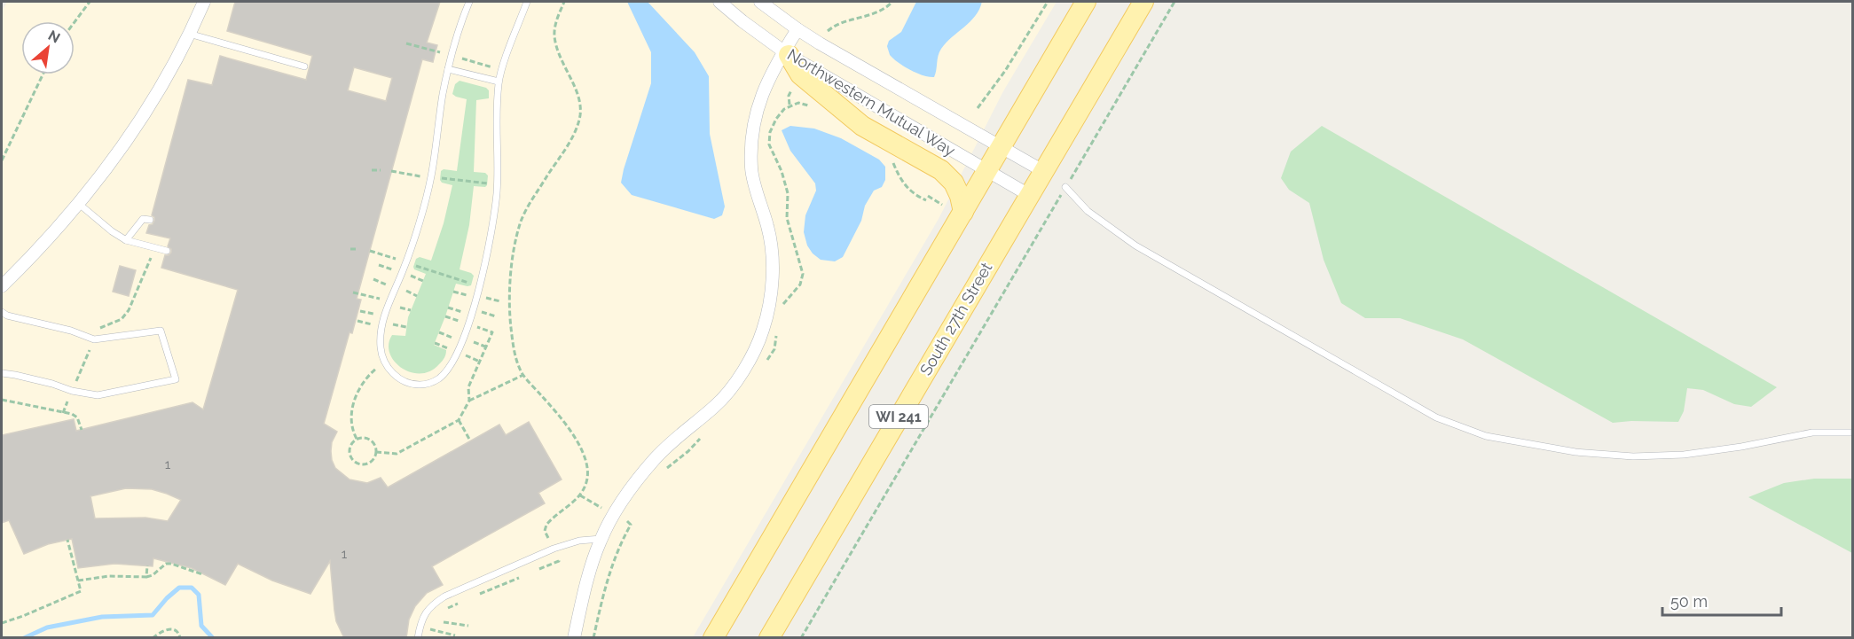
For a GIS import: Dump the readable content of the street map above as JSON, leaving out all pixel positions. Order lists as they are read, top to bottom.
{
  "streets": {
    "main road": ["South 27th Street", "WI 241"],
    "street": ["Northwestern Mutual Way"]
  },
  "crossings": [
    ["Northwestern Mutual Way", "South 27th Street"],
    ["Northwestern Mutual Way", "WI 241"]
  ],
  "house_numbers": ["1", "1"],
  "scale_bar": "50 m",
  "north": "top right"
}
